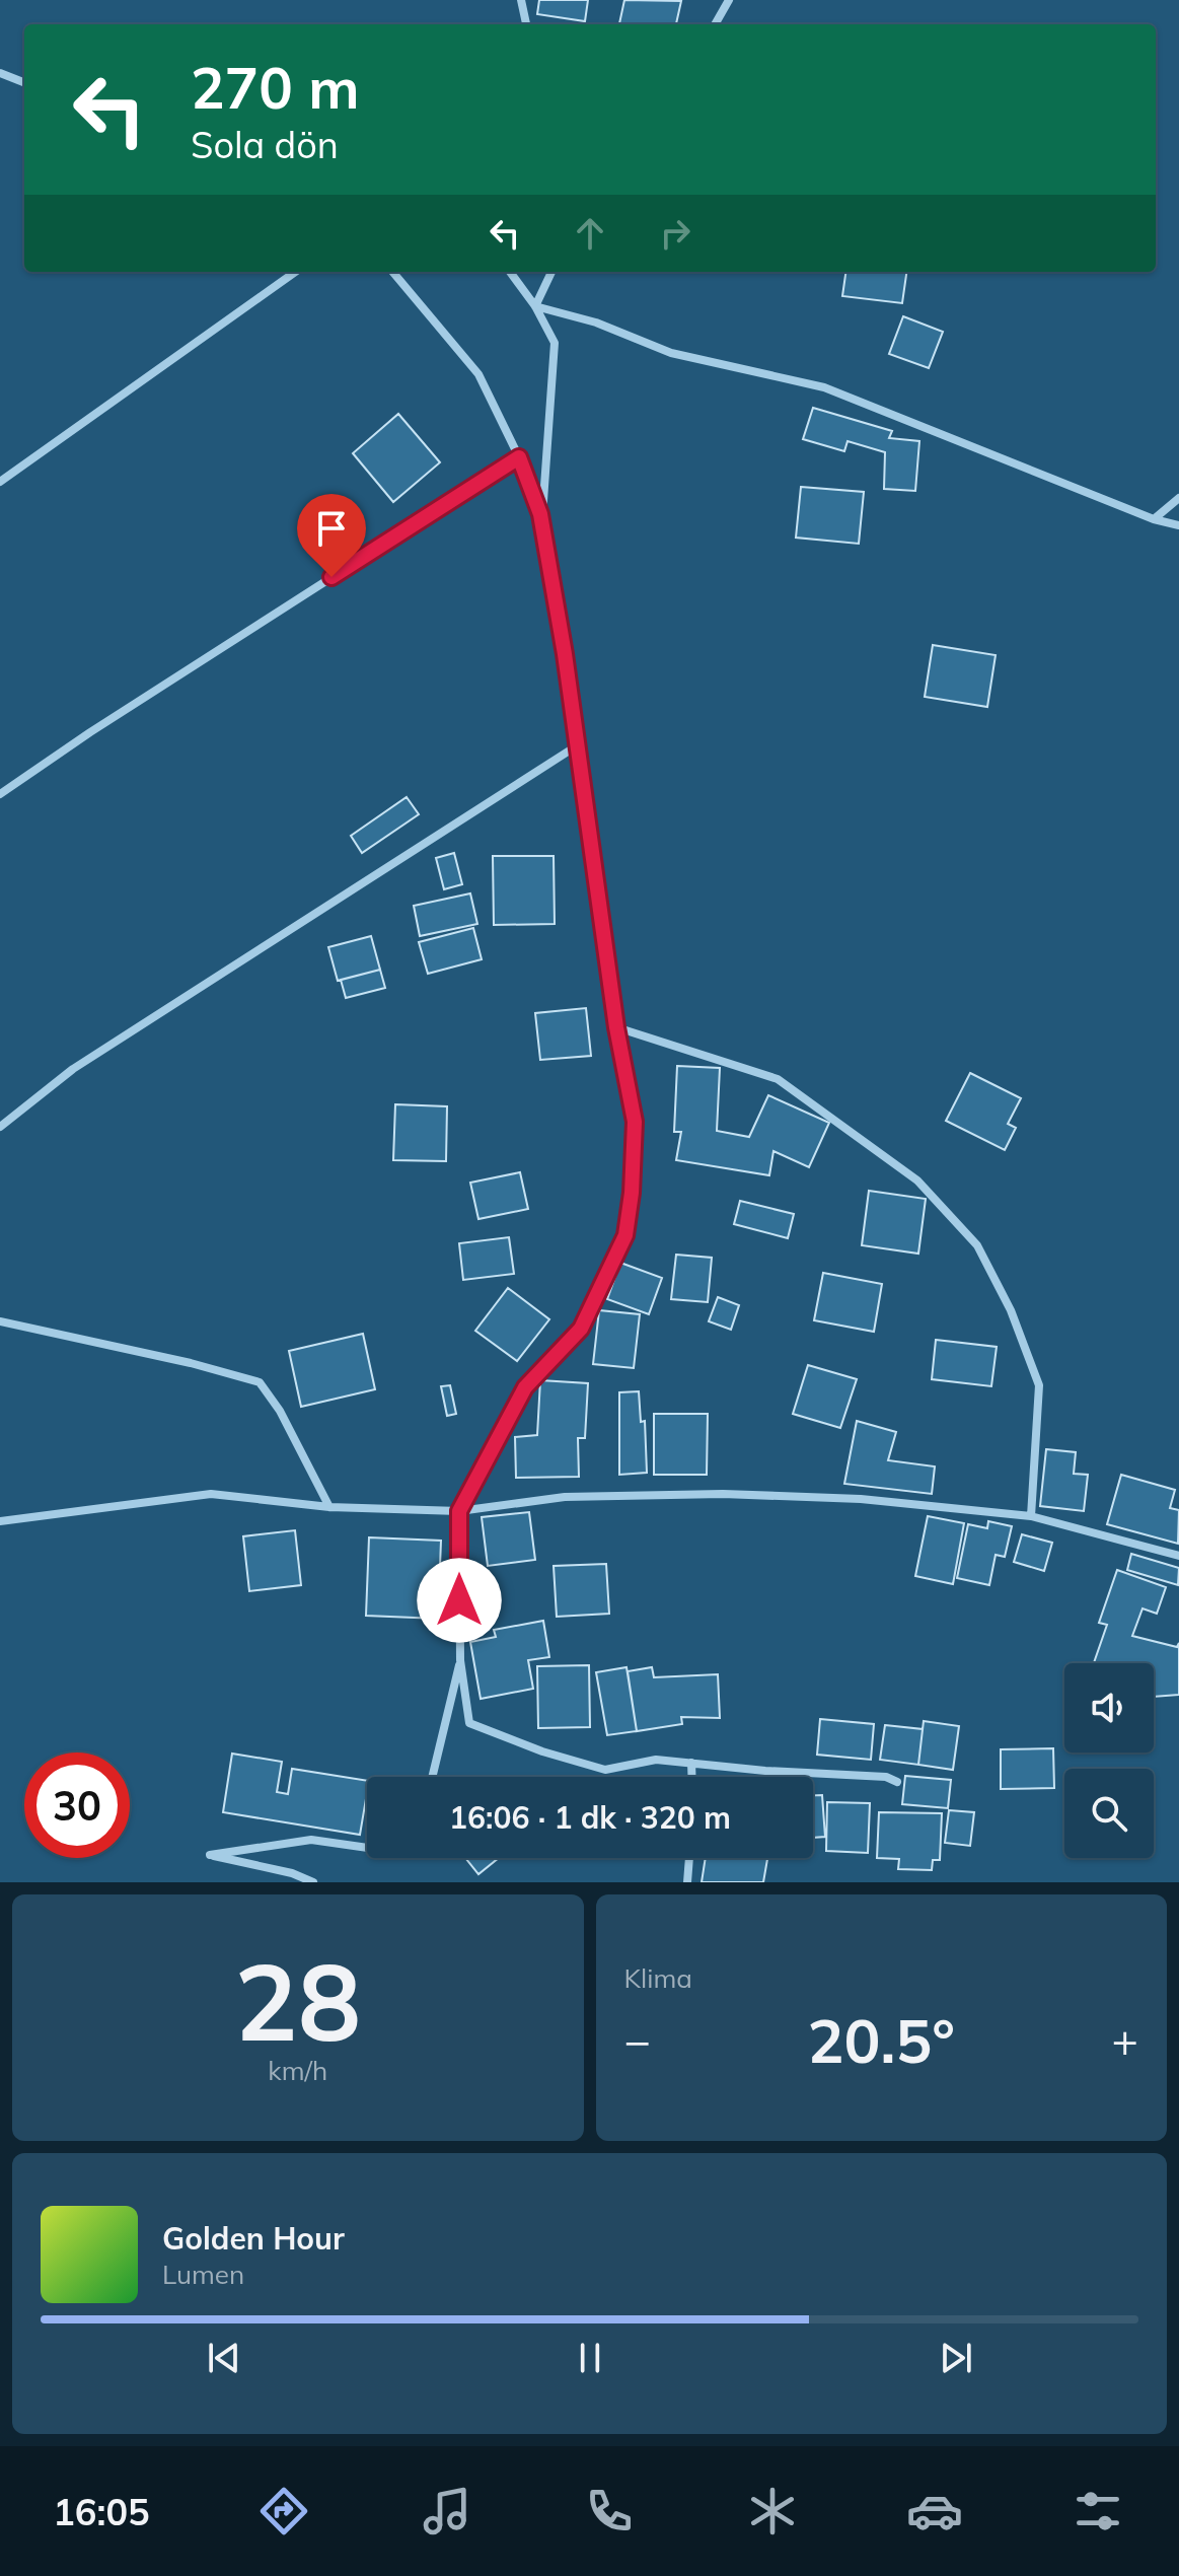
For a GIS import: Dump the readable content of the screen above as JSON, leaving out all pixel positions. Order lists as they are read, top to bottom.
{
  "page": {
    "turn": ["270 m", "Sola dön"],
    "limit": "30",
    "trip": "16:06 · 1 dk · 320 m",
    "tile": [
      ["28", "km/h"],
      "Klima"
    ],
    "heat": ["−", "20.5°", "+"],
    "song": ["Golden Hour", "Lumen"],
    "tabs": "16:05"
  }
}
